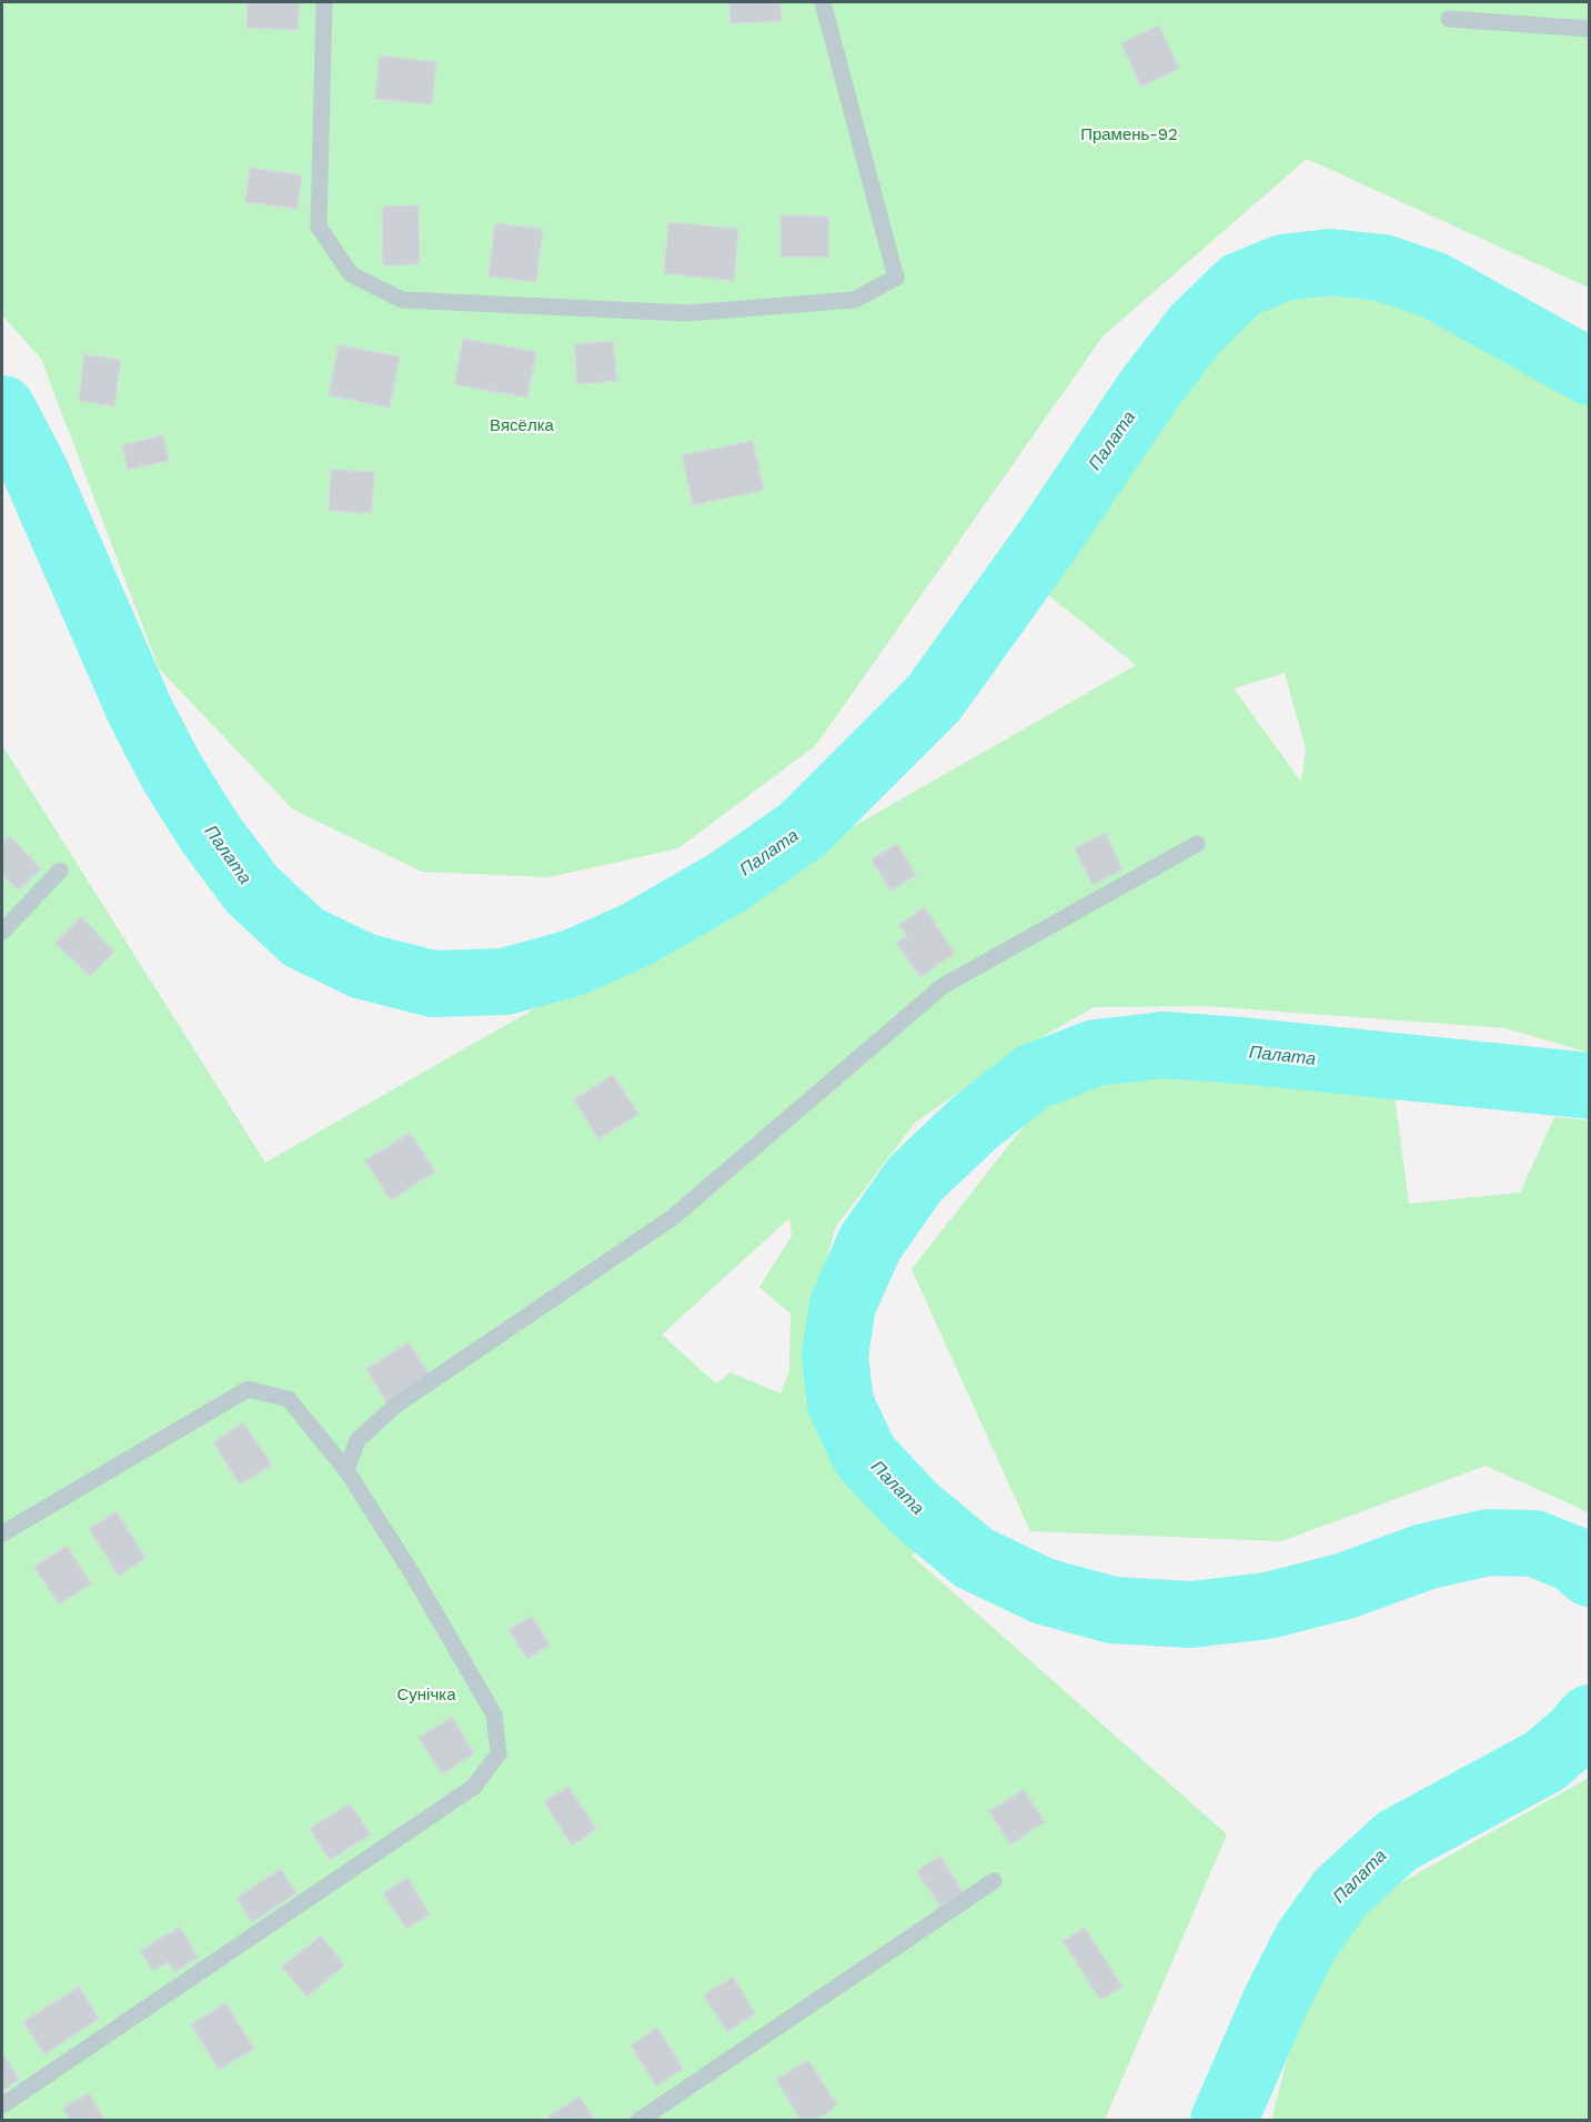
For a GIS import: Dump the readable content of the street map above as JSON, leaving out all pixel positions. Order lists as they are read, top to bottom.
{
  "water": ["Палата"],
  "parks": ["Прамень-92", "Вясёлка", "Сунічка"]
}
